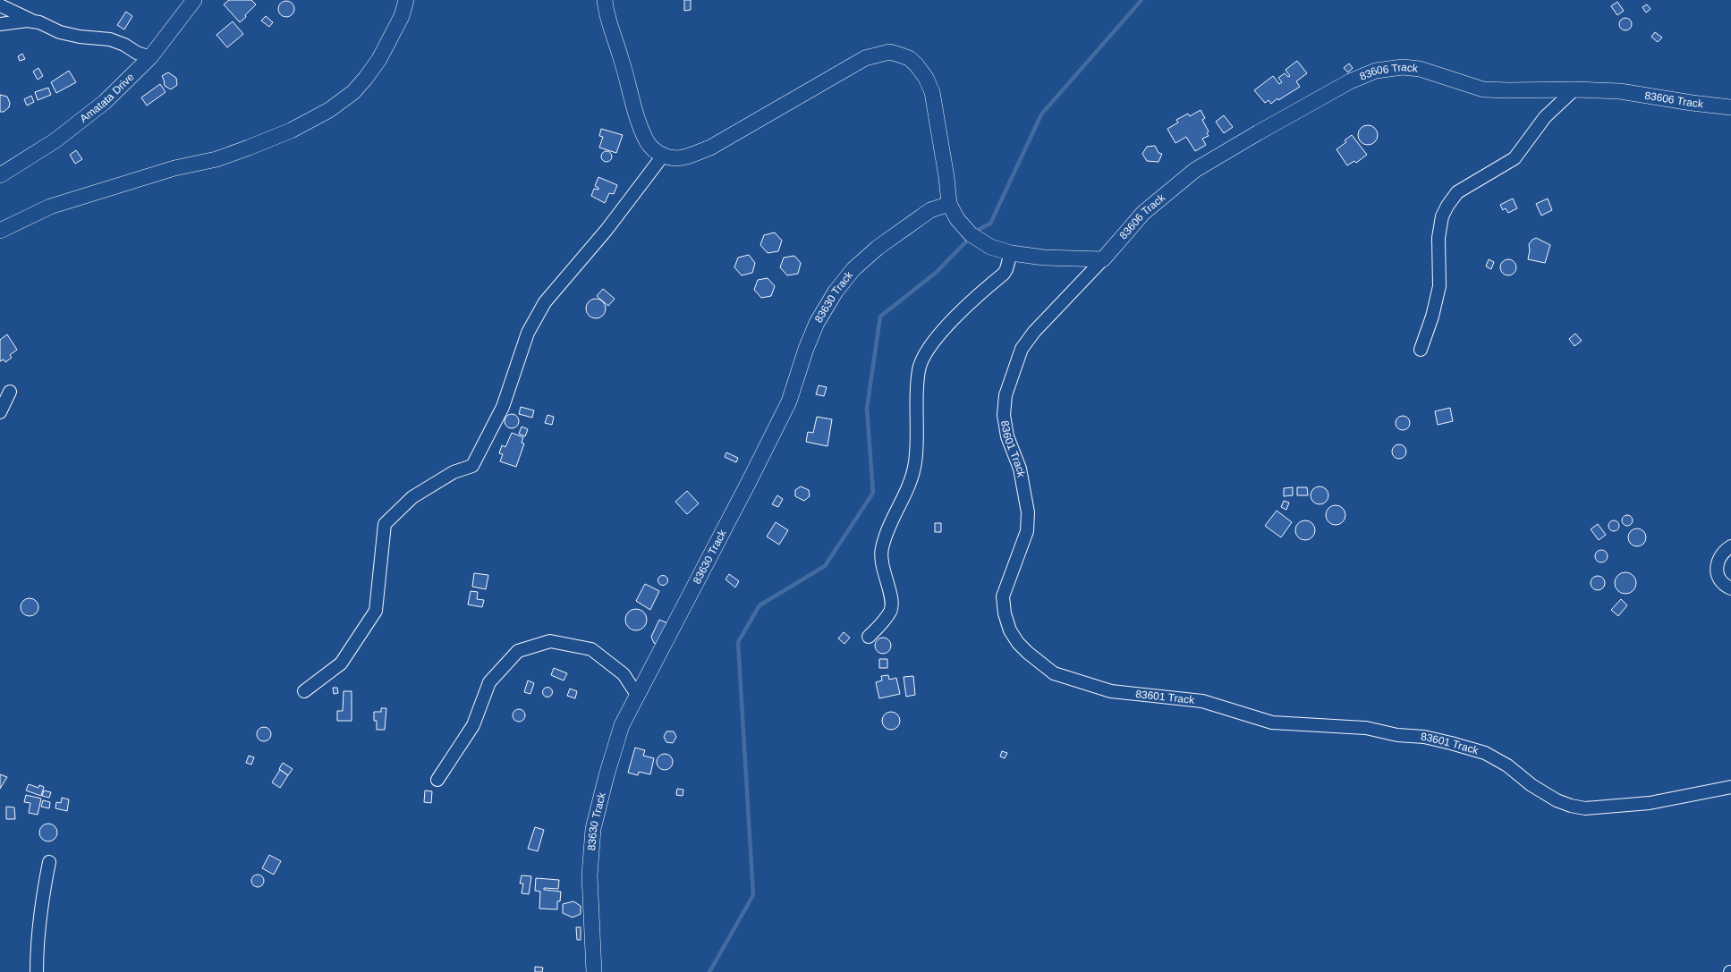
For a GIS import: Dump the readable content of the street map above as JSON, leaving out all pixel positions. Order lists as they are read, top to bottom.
{
  "streets": {
    "street": [
      "83606 Track",
      "Amatata Drive",
      "83630 Track",
      "83601 Track"
    ]
  },
  "crossings": [
    ["83606 Track", "83601 Track"]
  ]
}
